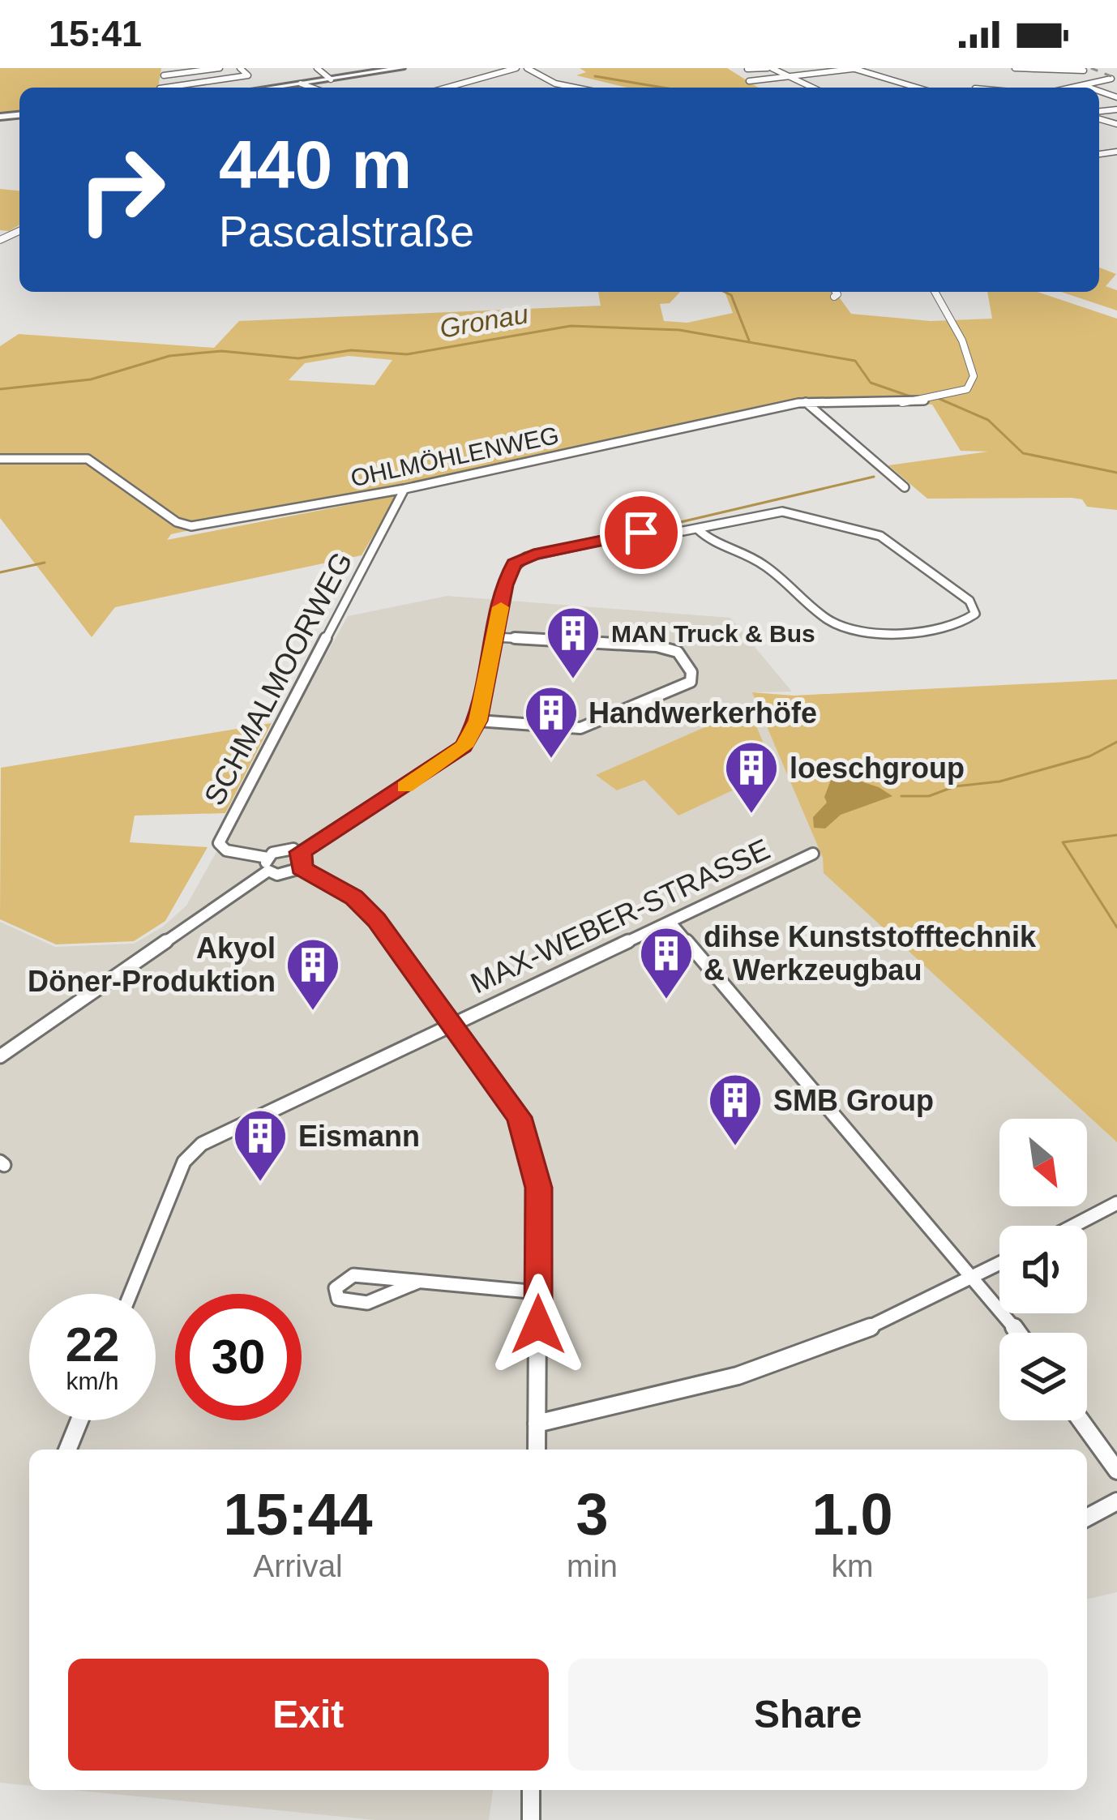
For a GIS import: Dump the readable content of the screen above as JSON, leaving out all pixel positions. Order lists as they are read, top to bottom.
{
  "streets": {
    "street": ["OHLMÖHLENWEG", "SCHMALMOORWEG", "MAX-WEBER-STRASSE"]
  },
  "crossings": [
    ["OHLMÖHLENWEG", "SCHMALMOORWEG"]
  ],
  "water": ["Gronau"],
  "places": {
    "building": [
      "MAN Truck & Bus",
      "Handwerkerhöfe",
      "loeschgroup",
      "dihse Kunststofftechnik & Werkzeugbau",
      "Akyol Döner-Produktion",
      "SMB Group",
      "Eismann"
    ]
  },
  "north": "bottom right",
  "page": {
    "status": "15:41",
    "turn": ["440 m", "Pascalstraße"],
    "speed": "22 km/h",
    "limit": "30",
    "eta": [
      "15:44",
      "Arrival",
      "3",
      "min",
      "1.0",
      "km"
    ],
    "buttons": ["Exit", "Share"]
  }
}
